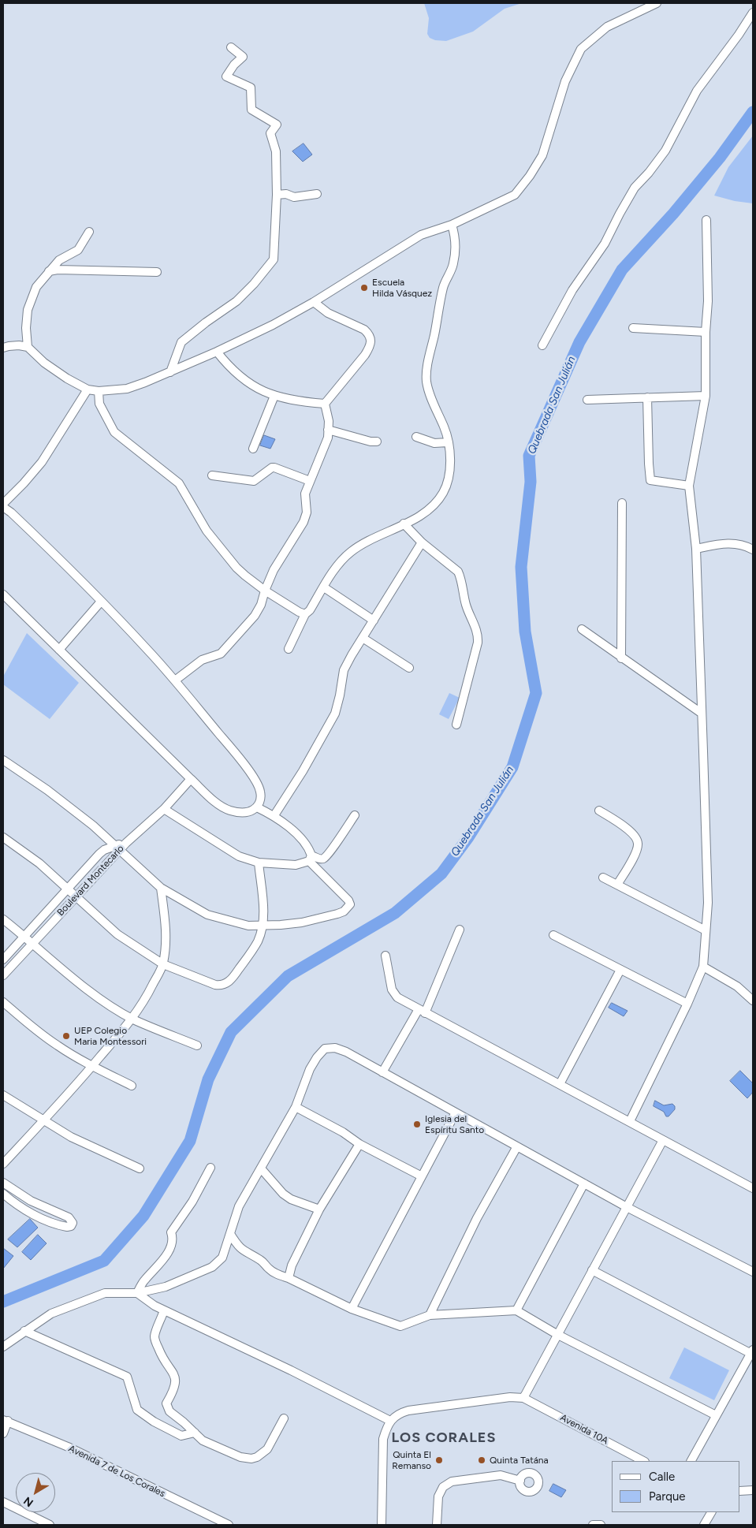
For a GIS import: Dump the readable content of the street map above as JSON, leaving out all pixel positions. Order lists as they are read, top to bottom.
{
  "streets": {
    "street": ["Boulevard Montecarlo", "Avenida 10A", "Avenida 7 de Los Corales"]
  },
  "districts": ["LOS CORALES"],
  "water": ["Quebrada San Julián"],
  "places": [
    "Escuela Hilda Vásquez",
    "UEP Colegio Maria Montessori",
    "Iglesia del Espíritu Santo",
    "Quinta El Remanso",
    "Quinta Tatána"
  ],
  "legend": ["Calle", "Parque"],
  "north": "bottom left"
}
